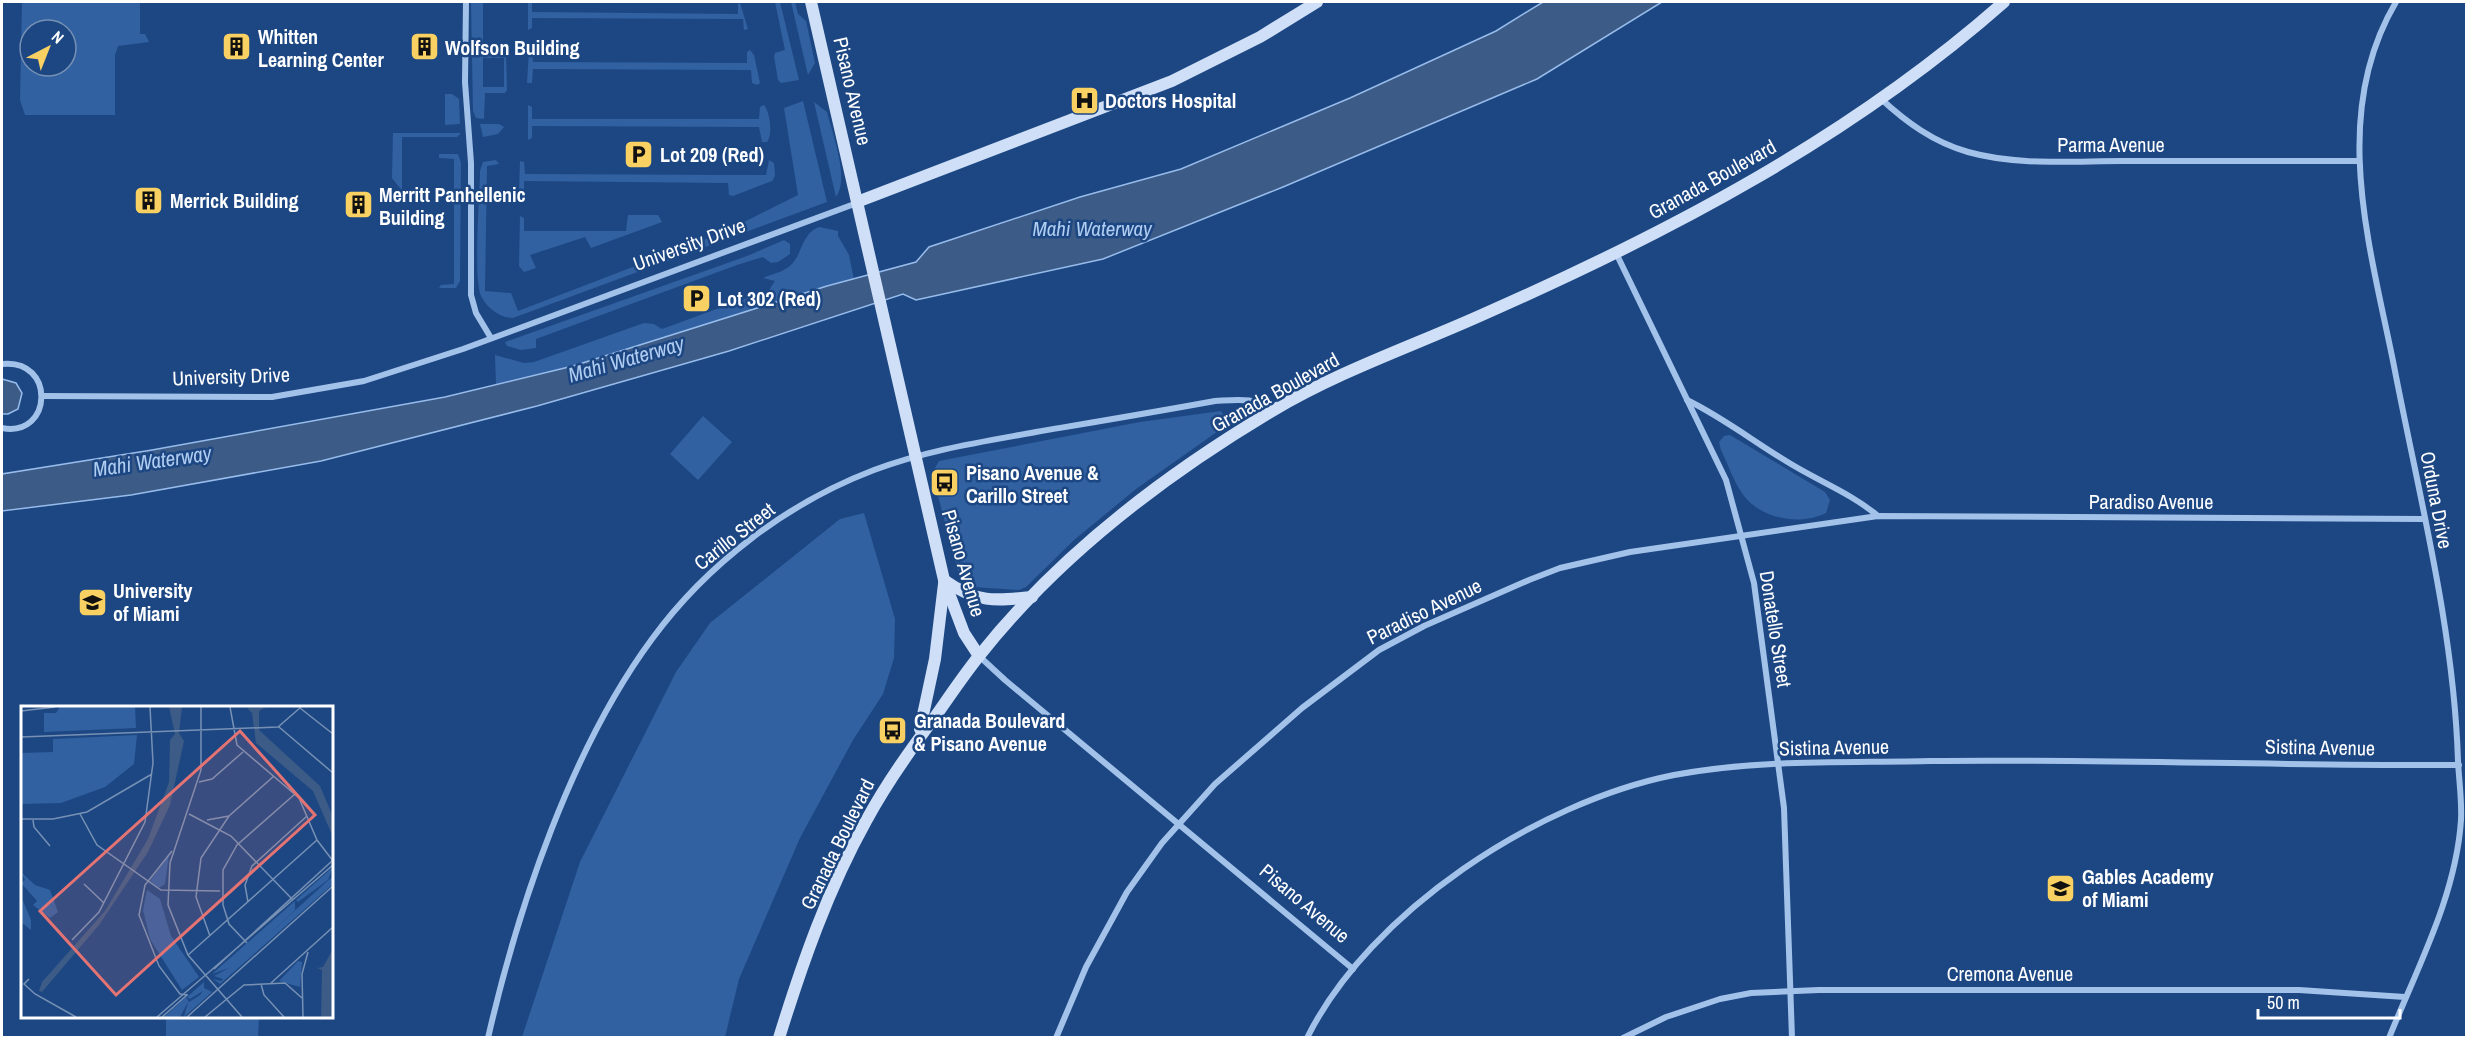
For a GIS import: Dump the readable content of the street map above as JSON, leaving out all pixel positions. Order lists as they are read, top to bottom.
{
  "streets": {
    "street": [
      "Pisano Avenue",
      "Parma Avenue",
      "Granada Boulevard",
      "University Drive",
      "Orduna Drive",
      "Paradiso Avenue",
      "Carillo Street",
      "Donatello Street",
      "Sistina Avenue",
      "Cremona Avenue"
    ]
  },
  "crossings": [
    ["Pisano Avenue", "Granada Boulevard"],
    ["Pisano Avenue", "University Drive"],
    ["Pisano Avenue", "Paradiso Avenue"],
    ["Pisano Avenue", "Carillo Street"],
    ["Pisano Avenue", "Sistina Avenue"],
    ["Parma Avenue", "Granada Boulevard"],
    ["Parma Avenue", "Orduna Drive"],
    ["Granada Boulevard", "Carillo Street"],
    ["Granada Boulevard", "Donatello Street"],
    ["Orduna Drive", "Paradiso Avenue"],
    ["Orduna Drive", "Sistina Avenue"],
    ["Orduna Drive", "Cremona Avenue"],
    ["Paradiso Avenue", "Donatello Street"],
    ["Donatello Street", "Sistina Avenue"],
    ["Donatello Street", "Cremona Avenue"]
  ],
  "water": ["Mahi Waterway"],
  "places": {
    "building": [
      "Whitten Learning Center",
      "Wolfson Building",
      "Merrick Building",
      "Merritt Panhellenic Building"
    ],
    "hospital": ["Doctors Hospital"],
    "parking": ["Lot 209 (Red)", "Lot 302 (Red)"],
    "bus stop": ["Pisano Avenue & Carillo Street", "Granada Boulevard & Pisano Avenue"],
    "school or university": ["University of Miami", "Gables Academy of Miami"]
  },
  "scale_bar": "50 m",
  "north": "top right"
}
